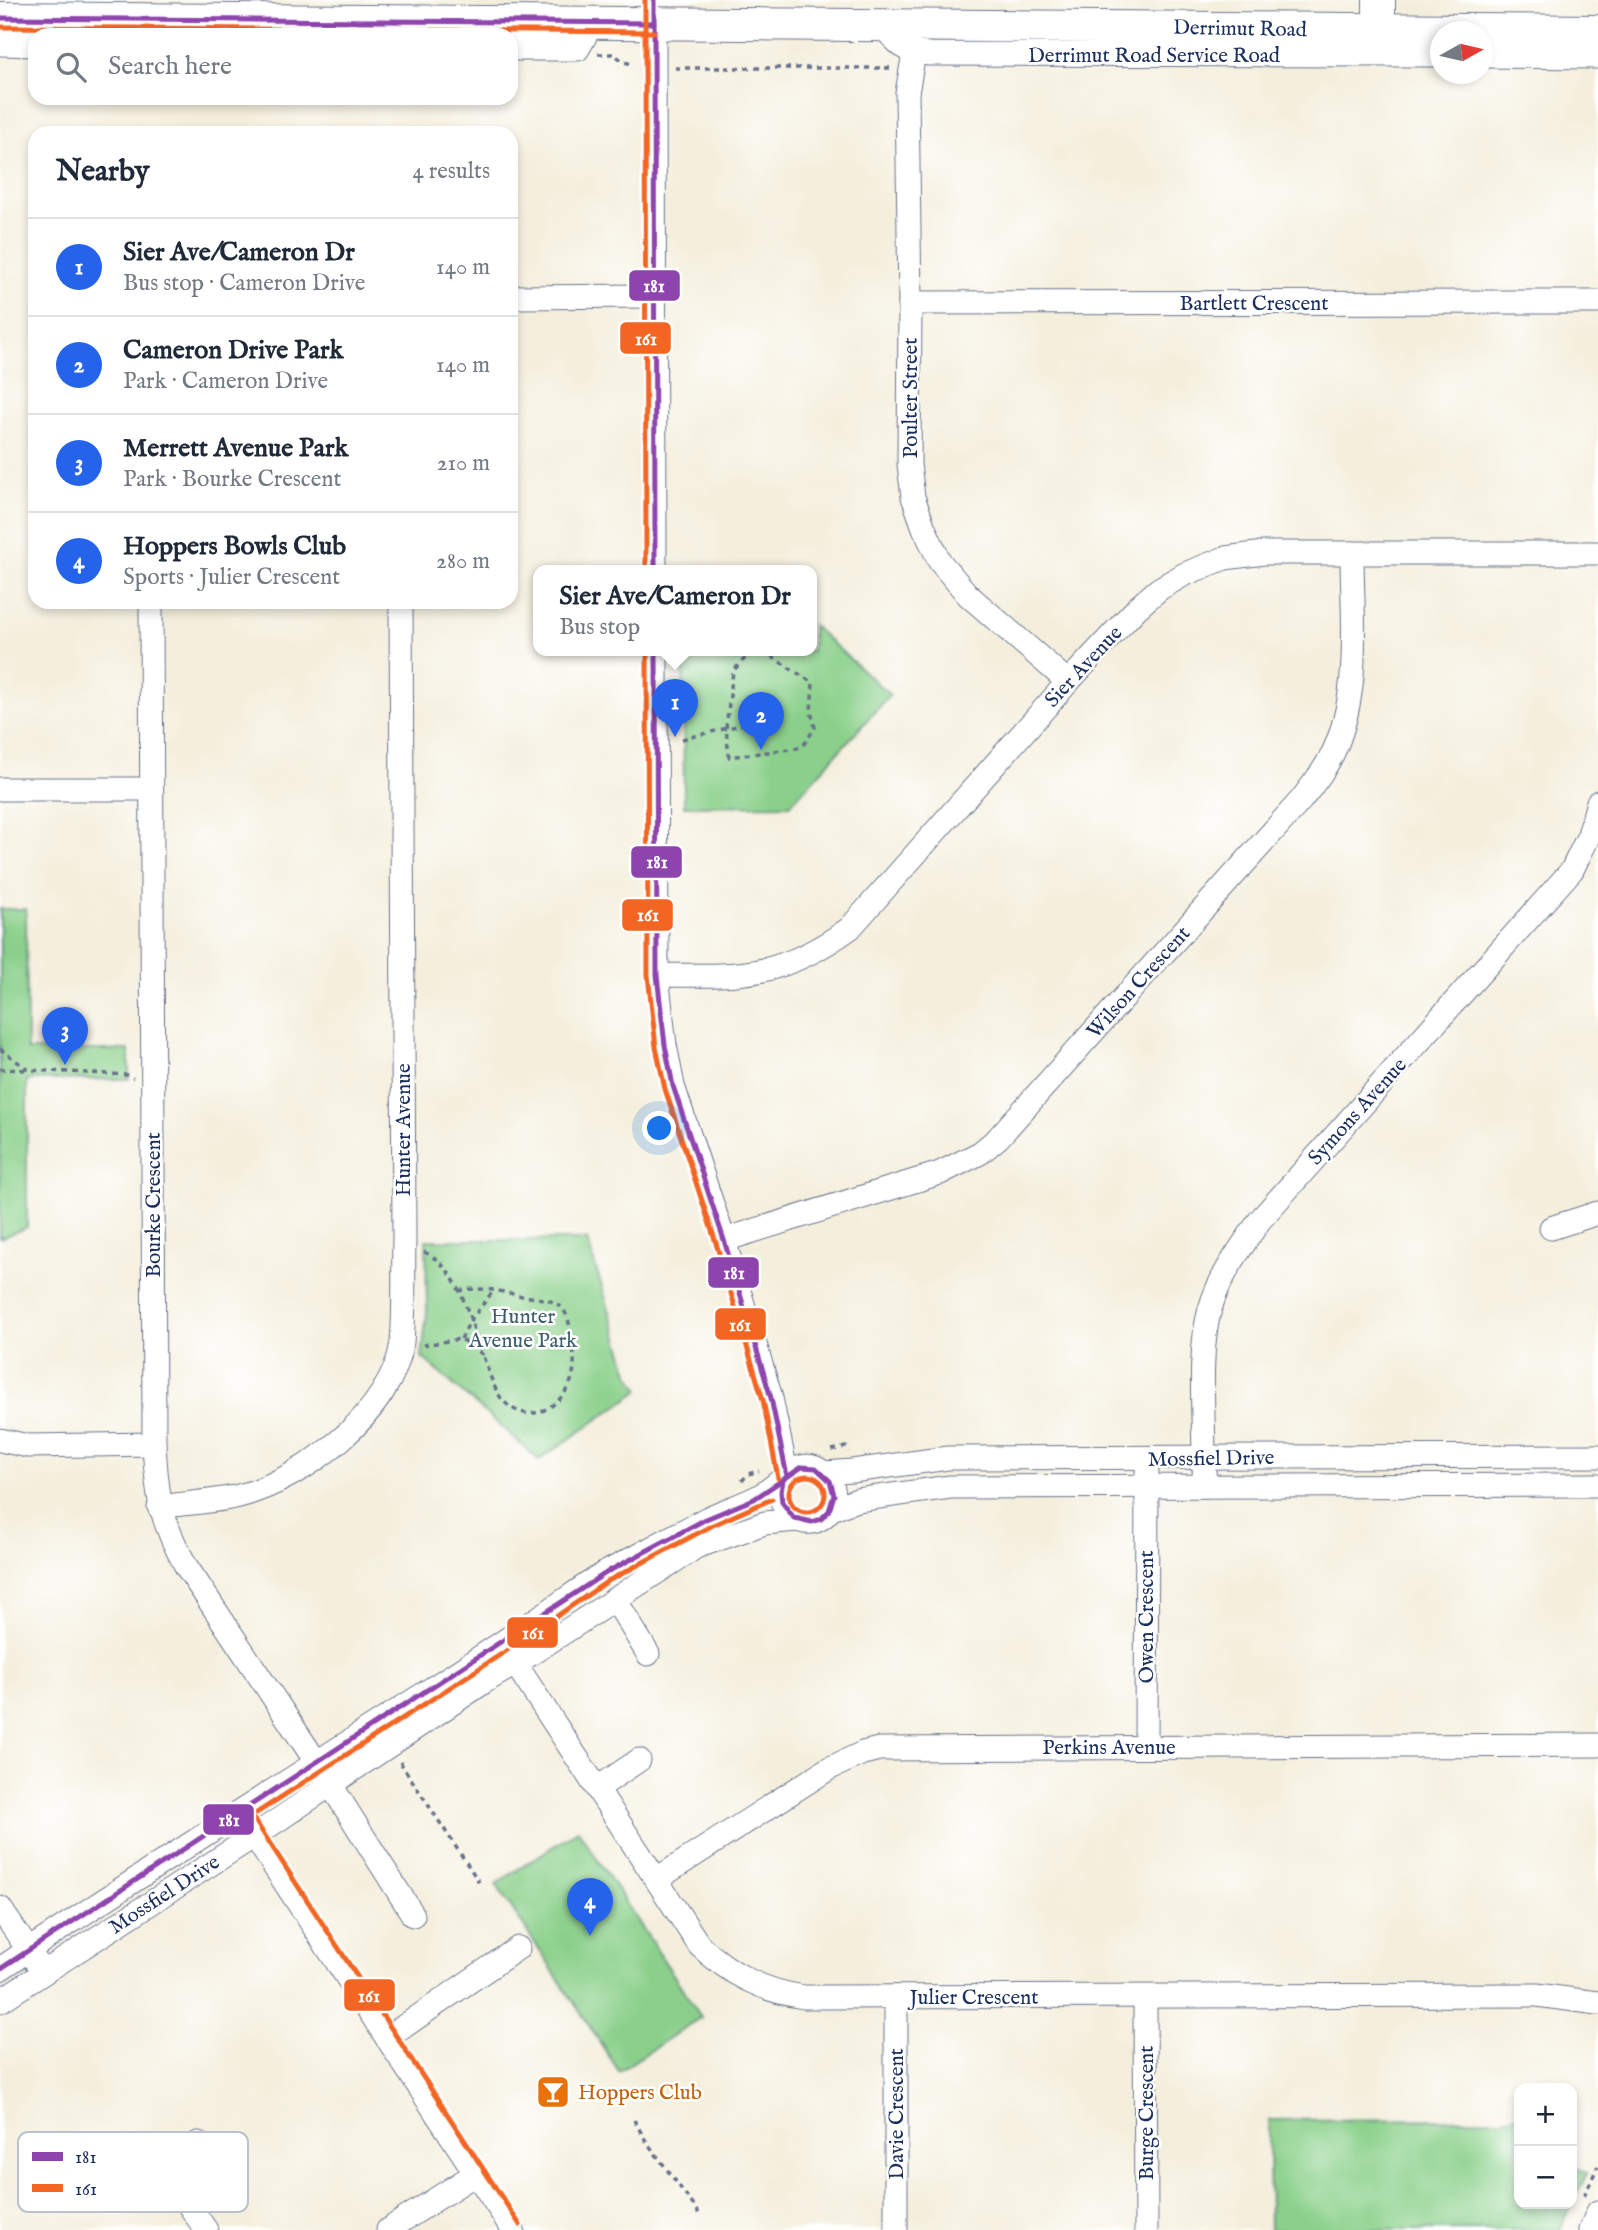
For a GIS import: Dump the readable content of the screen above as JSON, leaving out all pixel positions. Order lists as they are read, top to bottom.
{
  "streets": {
    "highway": ["Derrimut Road"],
    "street": [
      "Derrimut Road Service Road",
      "Bartlett Crescent",
      "Poulter Street",
      "Sier Avenue",
      "Wilson Crescent",
      "Symons Avenue",
      "Hunter Avenue",
      "Bourke Crescent",
      "Mossfiel Drive",
      "Owen Crescent",
      "Perkins Avenue",
      "Julier Crescent",
      "Burge Crescent",
      "Davie Crescent"
    ]
  },
  "crossings": [
    ["Derrimut Road Service Road", "Poulter Street"],
    ["Bartlett Crescent", "Poulter Street"],
    ["Poulter Street", "Sier Avenue"],
    ["Sier Avenue", "Wilson Crescent"],
    ["Symons Avenue", "Mossfiel Drive"],
    ["Hunter Avenue", "Bourke Crescent"],
    ["Bourke Crescent", "Mossfiel Drive"],
    ["Mossfiel Drive", "Owen Crescent"],
    ["Mossfiel Drive", "Julier Crescent"],
    ["Owen Crescent", "Perkins Avenue"],
    ["Perkins Avenue", "Julier Crescent"],
    ["Julier Crescent", "Burge Crescent"],
    ["Julier Crescent", "Davie Crescent"]
  ],
  "parks": ["Hunter Avenue Park"],
  "places": {
    "bar": ["Hoppers Club"]
  },
  "lines": ["transit line 181", "transit line 161"],
  "legend": ["181", "161"],
  "north": "right",
  "page": {
    "search": "Search here",
    "heading": ["Nearby", "4 results"],
    "list": [
      {
        "mark": "1",
        "name": "Sier Ave/Cameron Dr",
        "note": "Bus stop · Cameron Drive",
        "value": "140 m"
      },
      {
        "mark": "2",
        "name": "Cameron Drive Park",
        "note": "Park · Cameron Drive",
        "value": "140 m"
      },
      {
        "mark": "3",
        "name": "Merrett Avenue Park",
        "note": "Park · Bourke Crescent",
        "value": "210 m"
      },
      {
        "mark": "4",
        "name": "Hoppers Bowls Club",
        "note": "Sports · Julier Crescent",
        "value": "280 m"
      }
    ],
    "popup": ["Sier Ave/Cameron Dr", "Bus stop"],
    "pins": [
      "1",
      "2",
      "3",
      "4"
    ],
    "map_buttons": ["+", "−"]
  }
}
